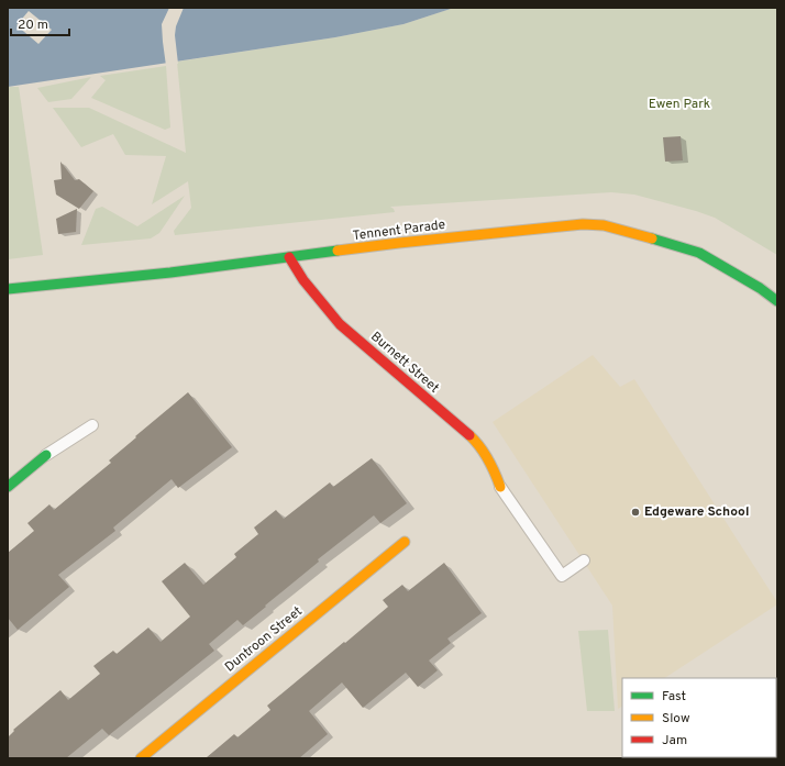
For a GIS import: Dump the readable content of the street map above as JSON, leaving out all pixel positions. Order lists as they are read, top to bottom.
{
  "streets": {
    "street": ["Tennent Parade", "Burnett Street", "Duntroon Street"]
  },
  "crossings": [
    ["Tennent Parade", "Burnett Street"]
  ],
  "parks": ["Ewen Park"],
  "places": ["Edgeware School"],
  "legend": ["Fast", "Slow", "Jam"],
  "scale_bar": "20 m"
}
